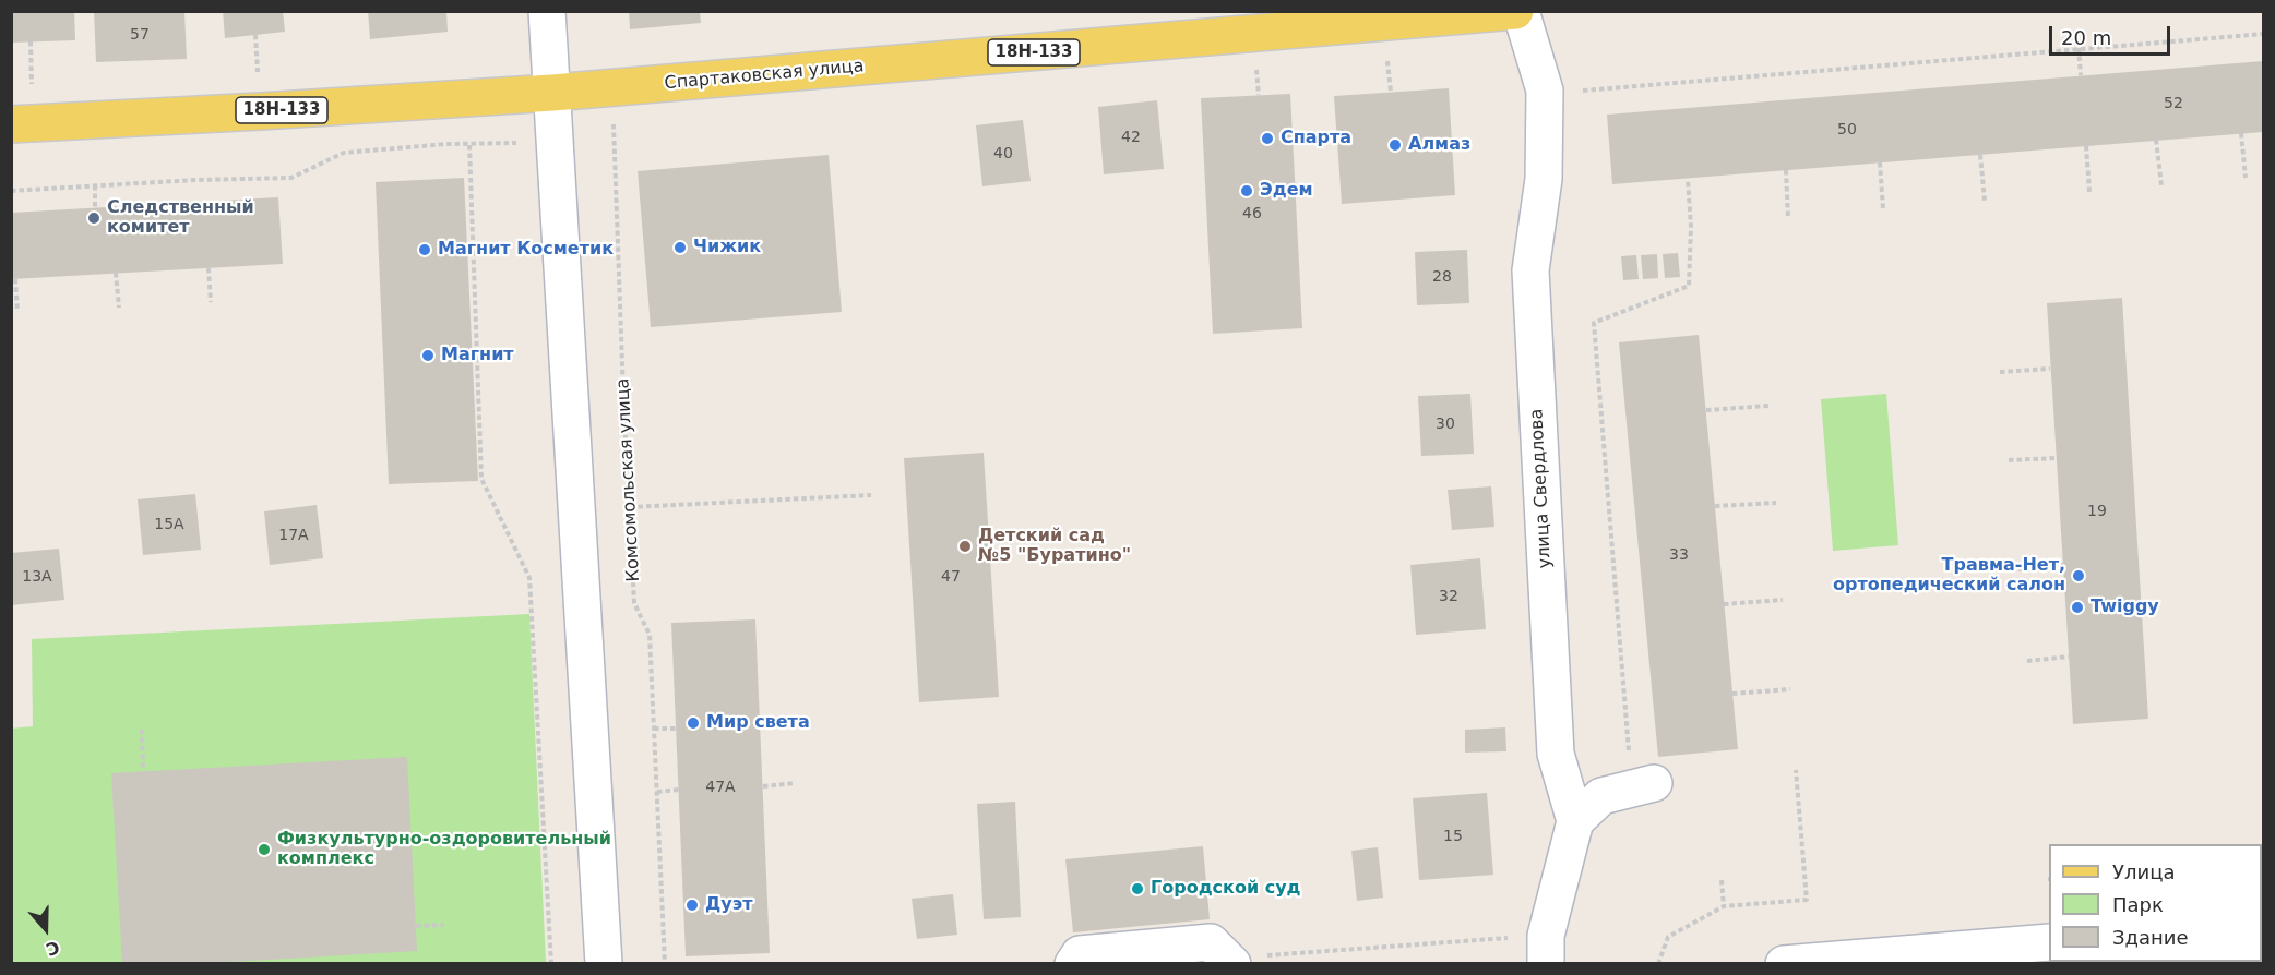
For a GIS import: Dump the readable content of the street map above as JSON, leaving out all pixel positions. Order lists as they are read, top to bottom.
{
  "streets": {
    "main road": ["18Н-133", "Спартаковская улица"],
    "street": ["улица Свердлова"],
    "path": ["Комсомольская улица"]
  },
  "crossings": [
    ["Спартаковская улица", "Комсомольская улица"]
  ],
  "places": [
    "Спарта",
    "Алмаз",
    "Эдем",
    "Следственный комитет",
    "Чижик",
    "Магнит Косметик",
    "Магнит",
    "Детский сад №5 \"Буратино\"",
    "Травма-Нет, ортопедический салон",
    "Twiggy",
    "Мир света",
    "Физкультурно-оздоровительный комплекс",
    "Городской суд",
    "Дуэт"
  ],
  "house_numbers": [
    "57",
    "52",
    "50",
    "42",
    "40",
    "46",
    "28",
    "30",
    "19",
    "15А",
    "17А",
    "33",
    "13А",
    "47",
    "32",
    "47А",
    "15"
  ],
  "legend": ["Улица", "Парк", "Здание"],
  "scale_bar": "20 m",
  "north": "bottom"
}
